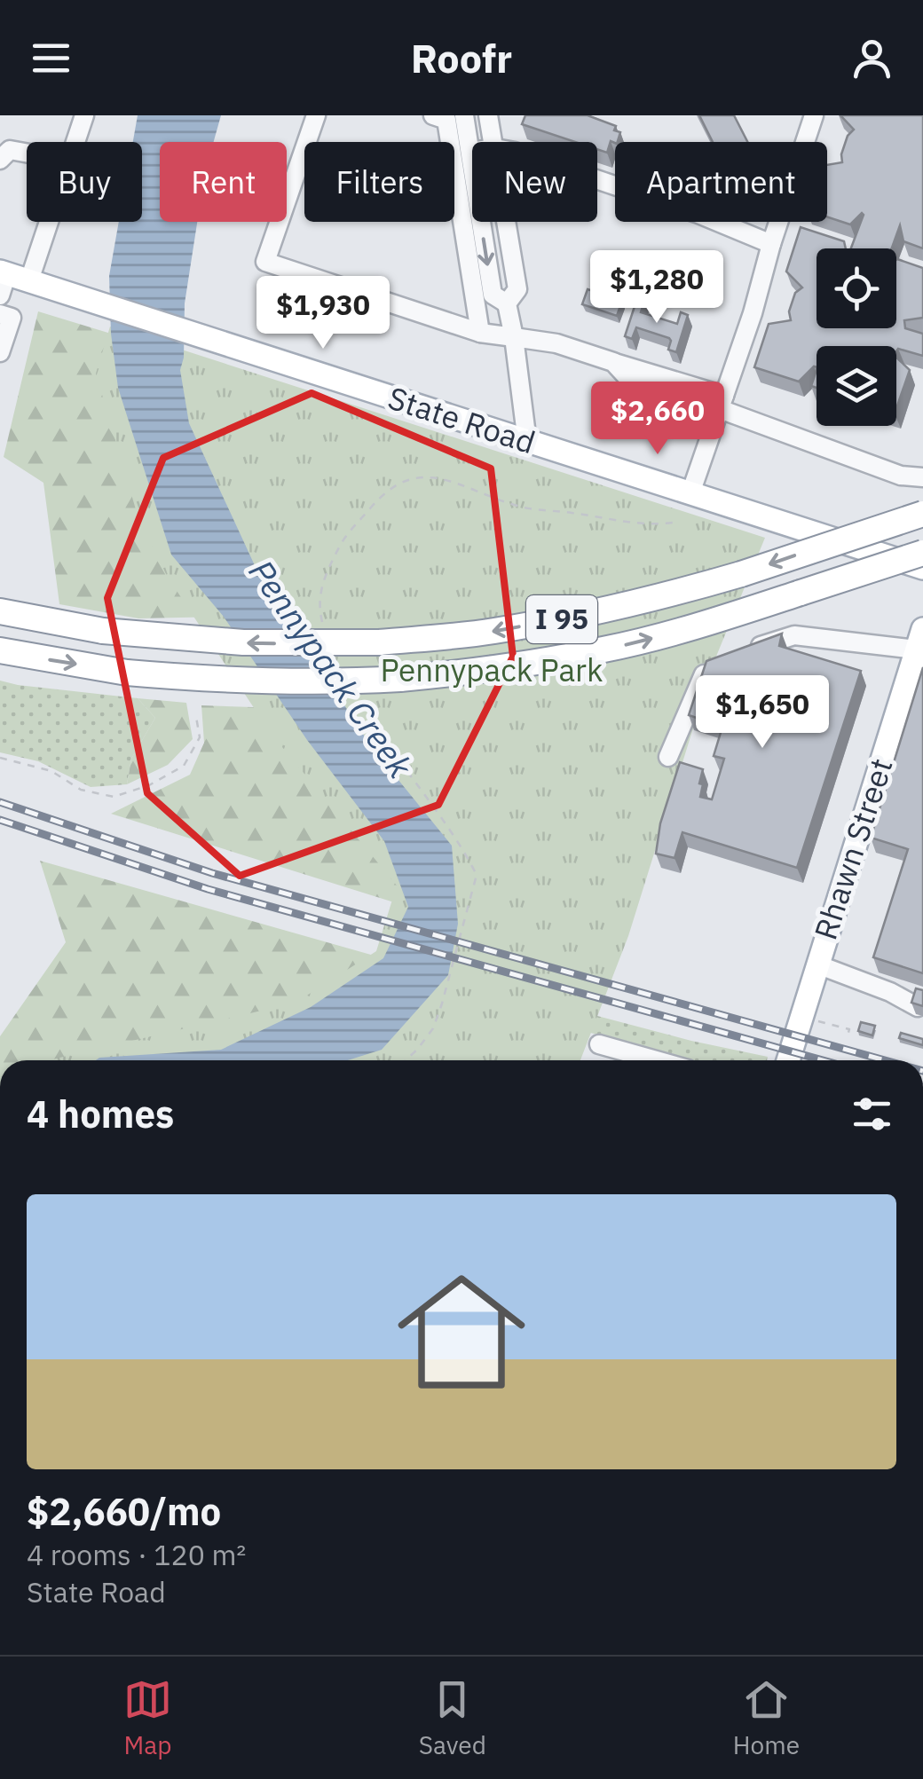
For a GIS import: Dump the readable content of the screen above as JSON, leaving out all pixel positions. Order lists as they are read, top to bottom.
{
  "streets": {
    "highway": ["I 95"],
    "main road": ["State Road", "Rhawn Street"]
  },
  "water": ["Pennypack Creek"],
  "parks": ["Pennypack Park"],
  "page": {
    "header": "Roofr",
    "chip": [
      "Buy",
      "Rent",
      "Filters",
      "New",
      "Apartment"
    ],
    "price": [
      "$1,280",
      "$1,930",
      "$2,660",
      "$1,650"
    ],
    "heading": "4 homes",
    "list": [
      {
        "name": "$2,660/mo",
        "note": "4 rooms · 120 m² · State Road"
      }
    ],
    "tabs": ["Map", "Saved", "Home"]
  }
}
